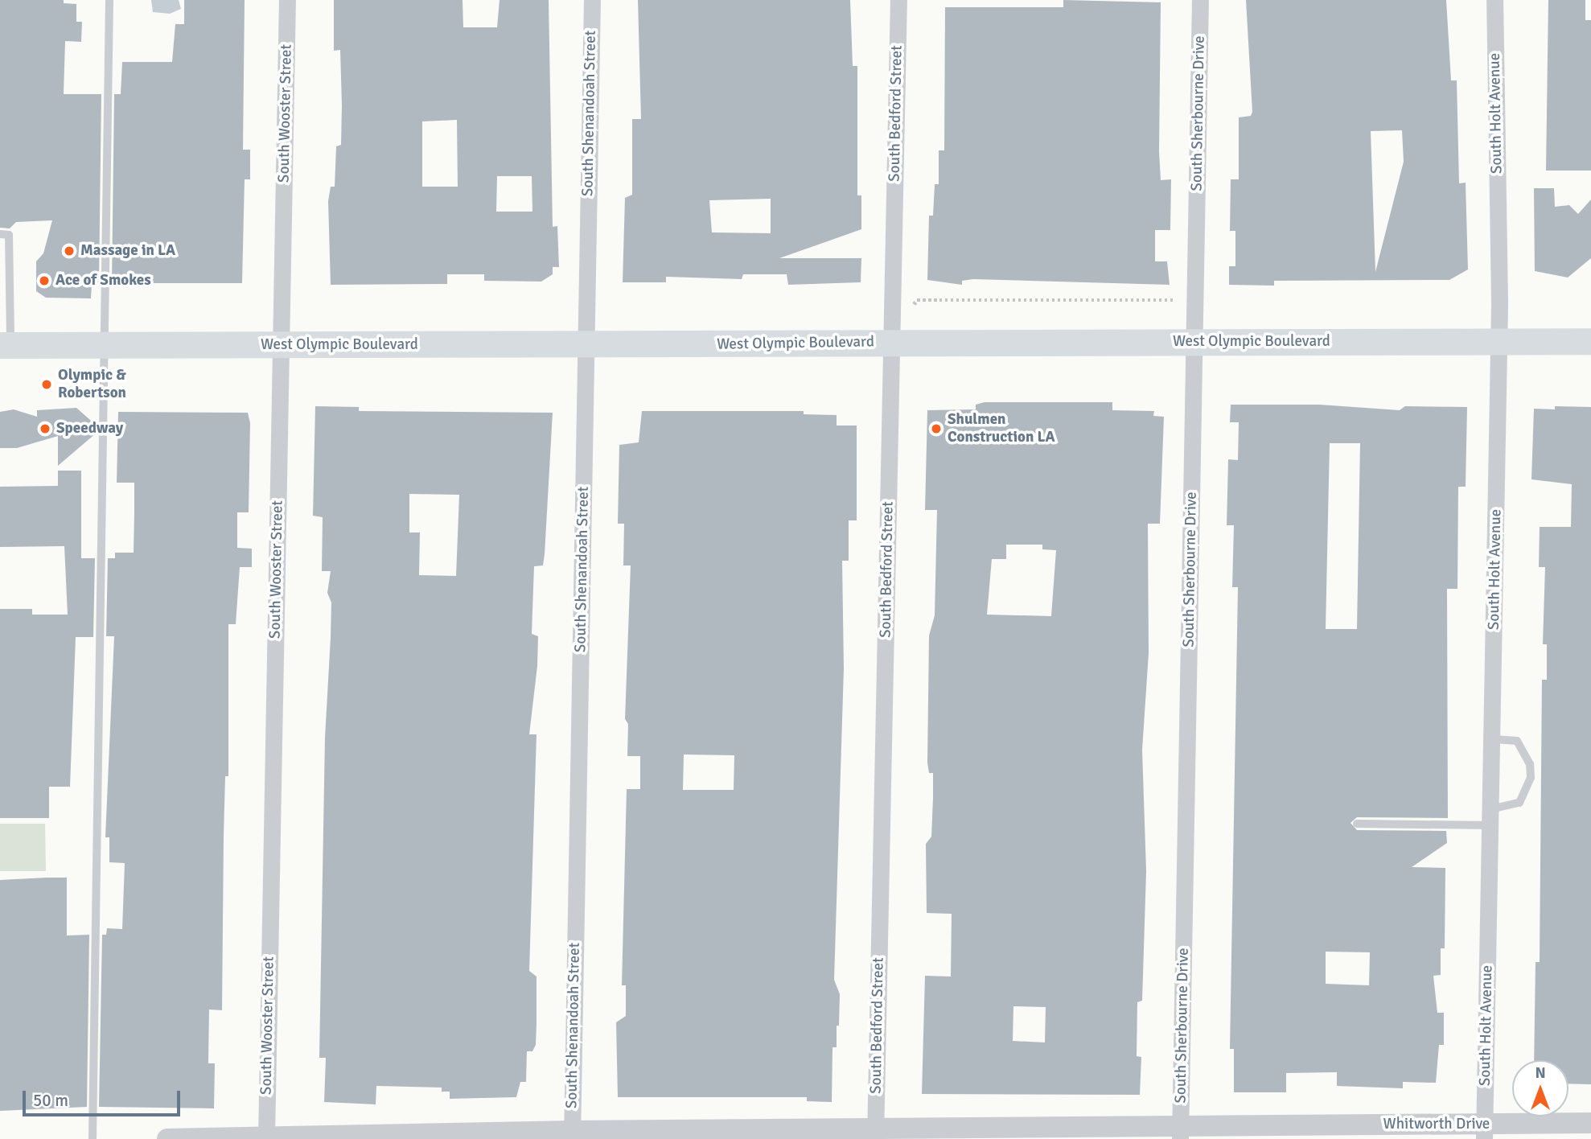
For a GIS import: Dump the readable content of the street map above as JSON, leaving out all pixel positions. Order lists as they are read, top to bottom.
{
  "streets": {
    "main road": ["West Olympic Boulevard"],
    "street": [
      "South Wooster Street",
      "South Shenandoah Street",
      "South Bedford Street",
      "South Sherbourne Drive",
      "South Holt Avenue",
      "Whitworth Drive"
    ]
  },
  "crossings": [
    ["South Wooster Street", "West Olympic Boulevard"],
    ["South Wooster Street", "Whitworth Drive"],
    ["South Shenandoah Street", "West Olympic Boulevard"],
    ["South Shenandoah Street", "Whitworth Drive"],
    ["South Bedford Street", "West Olympic Boulevard"],
    ["South Bedford Street", "Whitworth Drive"],
    ["South Sherbourne Drive", "West Olympic Boulevard"],
    ["South Sherbourne Drive", "Whitworth Drive"],
    ["South Holt Avenue", "West Olympic Boulevard"],
    ["South Holt Avenue", "Whitworth Drive"]
  ],
  "places": [
    "Massage in LA",
    "Ace of Smokes",
    "Olympic & Robertson",
    "Speedway",
    "Shulmen Construction LA"
  ],
  "scale_bar": "50 m",
  "north": "top"
}
